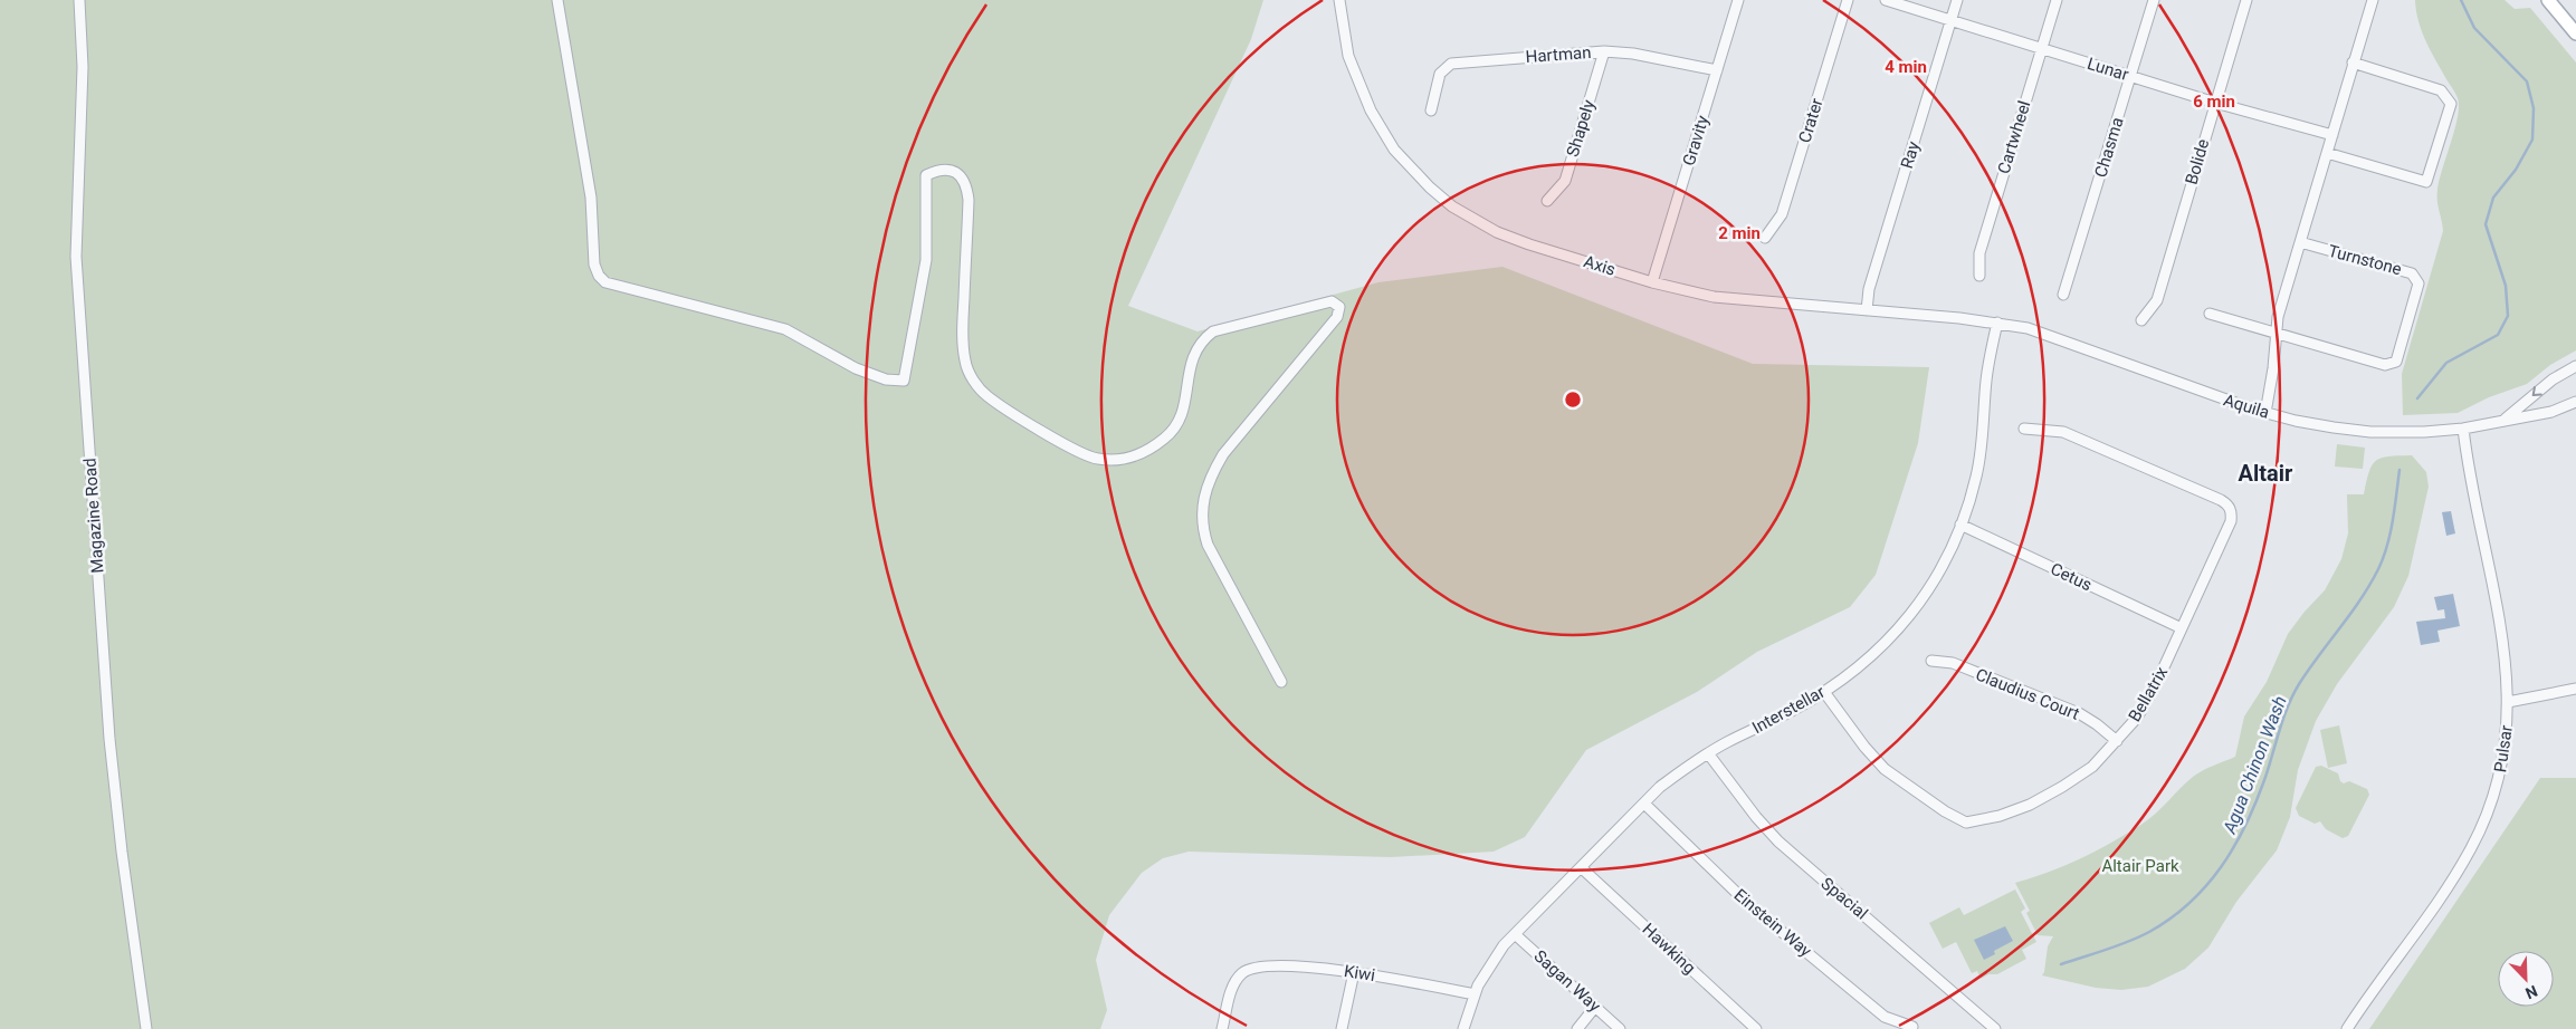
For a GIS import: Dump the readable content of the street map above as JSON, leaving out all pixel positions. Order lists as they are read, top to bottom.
{
  "streets": {
    "street": [
      "Hartman",
      "Lunar",
      "Crater",
      "Shapely",
      "Cartwheel",
      "Gravity",
      "Chasma",
      "Ray",
      "Bolide",
      "Turnstone",
      "Axis",
      "Aquila",
      "Magazine Road",
      "Cetus",
      "Claudius Court",
      "Bellatrix",
      "Interstellar",
      "Pulsar",
      "Spacial",
      "Einstein Way",
      "Hawking",
      "Kiwi",
      "Sagan Way"
    ]
  },
  "crossings": [
    ["Hartman", "Shapely"],
    ["Hartman", "Gravity"],
    ["Lunar", "Cartwheel"],
    ["Lunar", "Chasma"],
    ["Lunar", "Ray"],
    ["Lunar", "Bolide"],
    ["Gravity", "Axis"],
    ["Ray", "Axis"],
    ["Axis", "Aquila"],
    ["Axis", "Interstellar"],
    ["Aquila", "Interstellar"],
    ["Aquila", "Pulsar"],
    ["Cetus", "Bellatrix"],
    ["Cetus", "Interstellar"],
    ["Claudius Court", "Bellatrix"],
    ["Bellatrix", "Interstellar"],
    ["Interstellar", "Spacial"],
    ["Interstellar", "Einstein Way"],
    ["Interstellar", "Hawking"],
    ["Interstellar", "Kiwi"],
    ["Interstellar", "Sagan Way"]
  ],
  "districts": ["Altair"],
  "water": ["Agua Chinon Wash"],
  "parks": ["Altair Park"],
  "north": "bottom right",
  "rings": ["4 min", "6 min", "2 min"]
}
